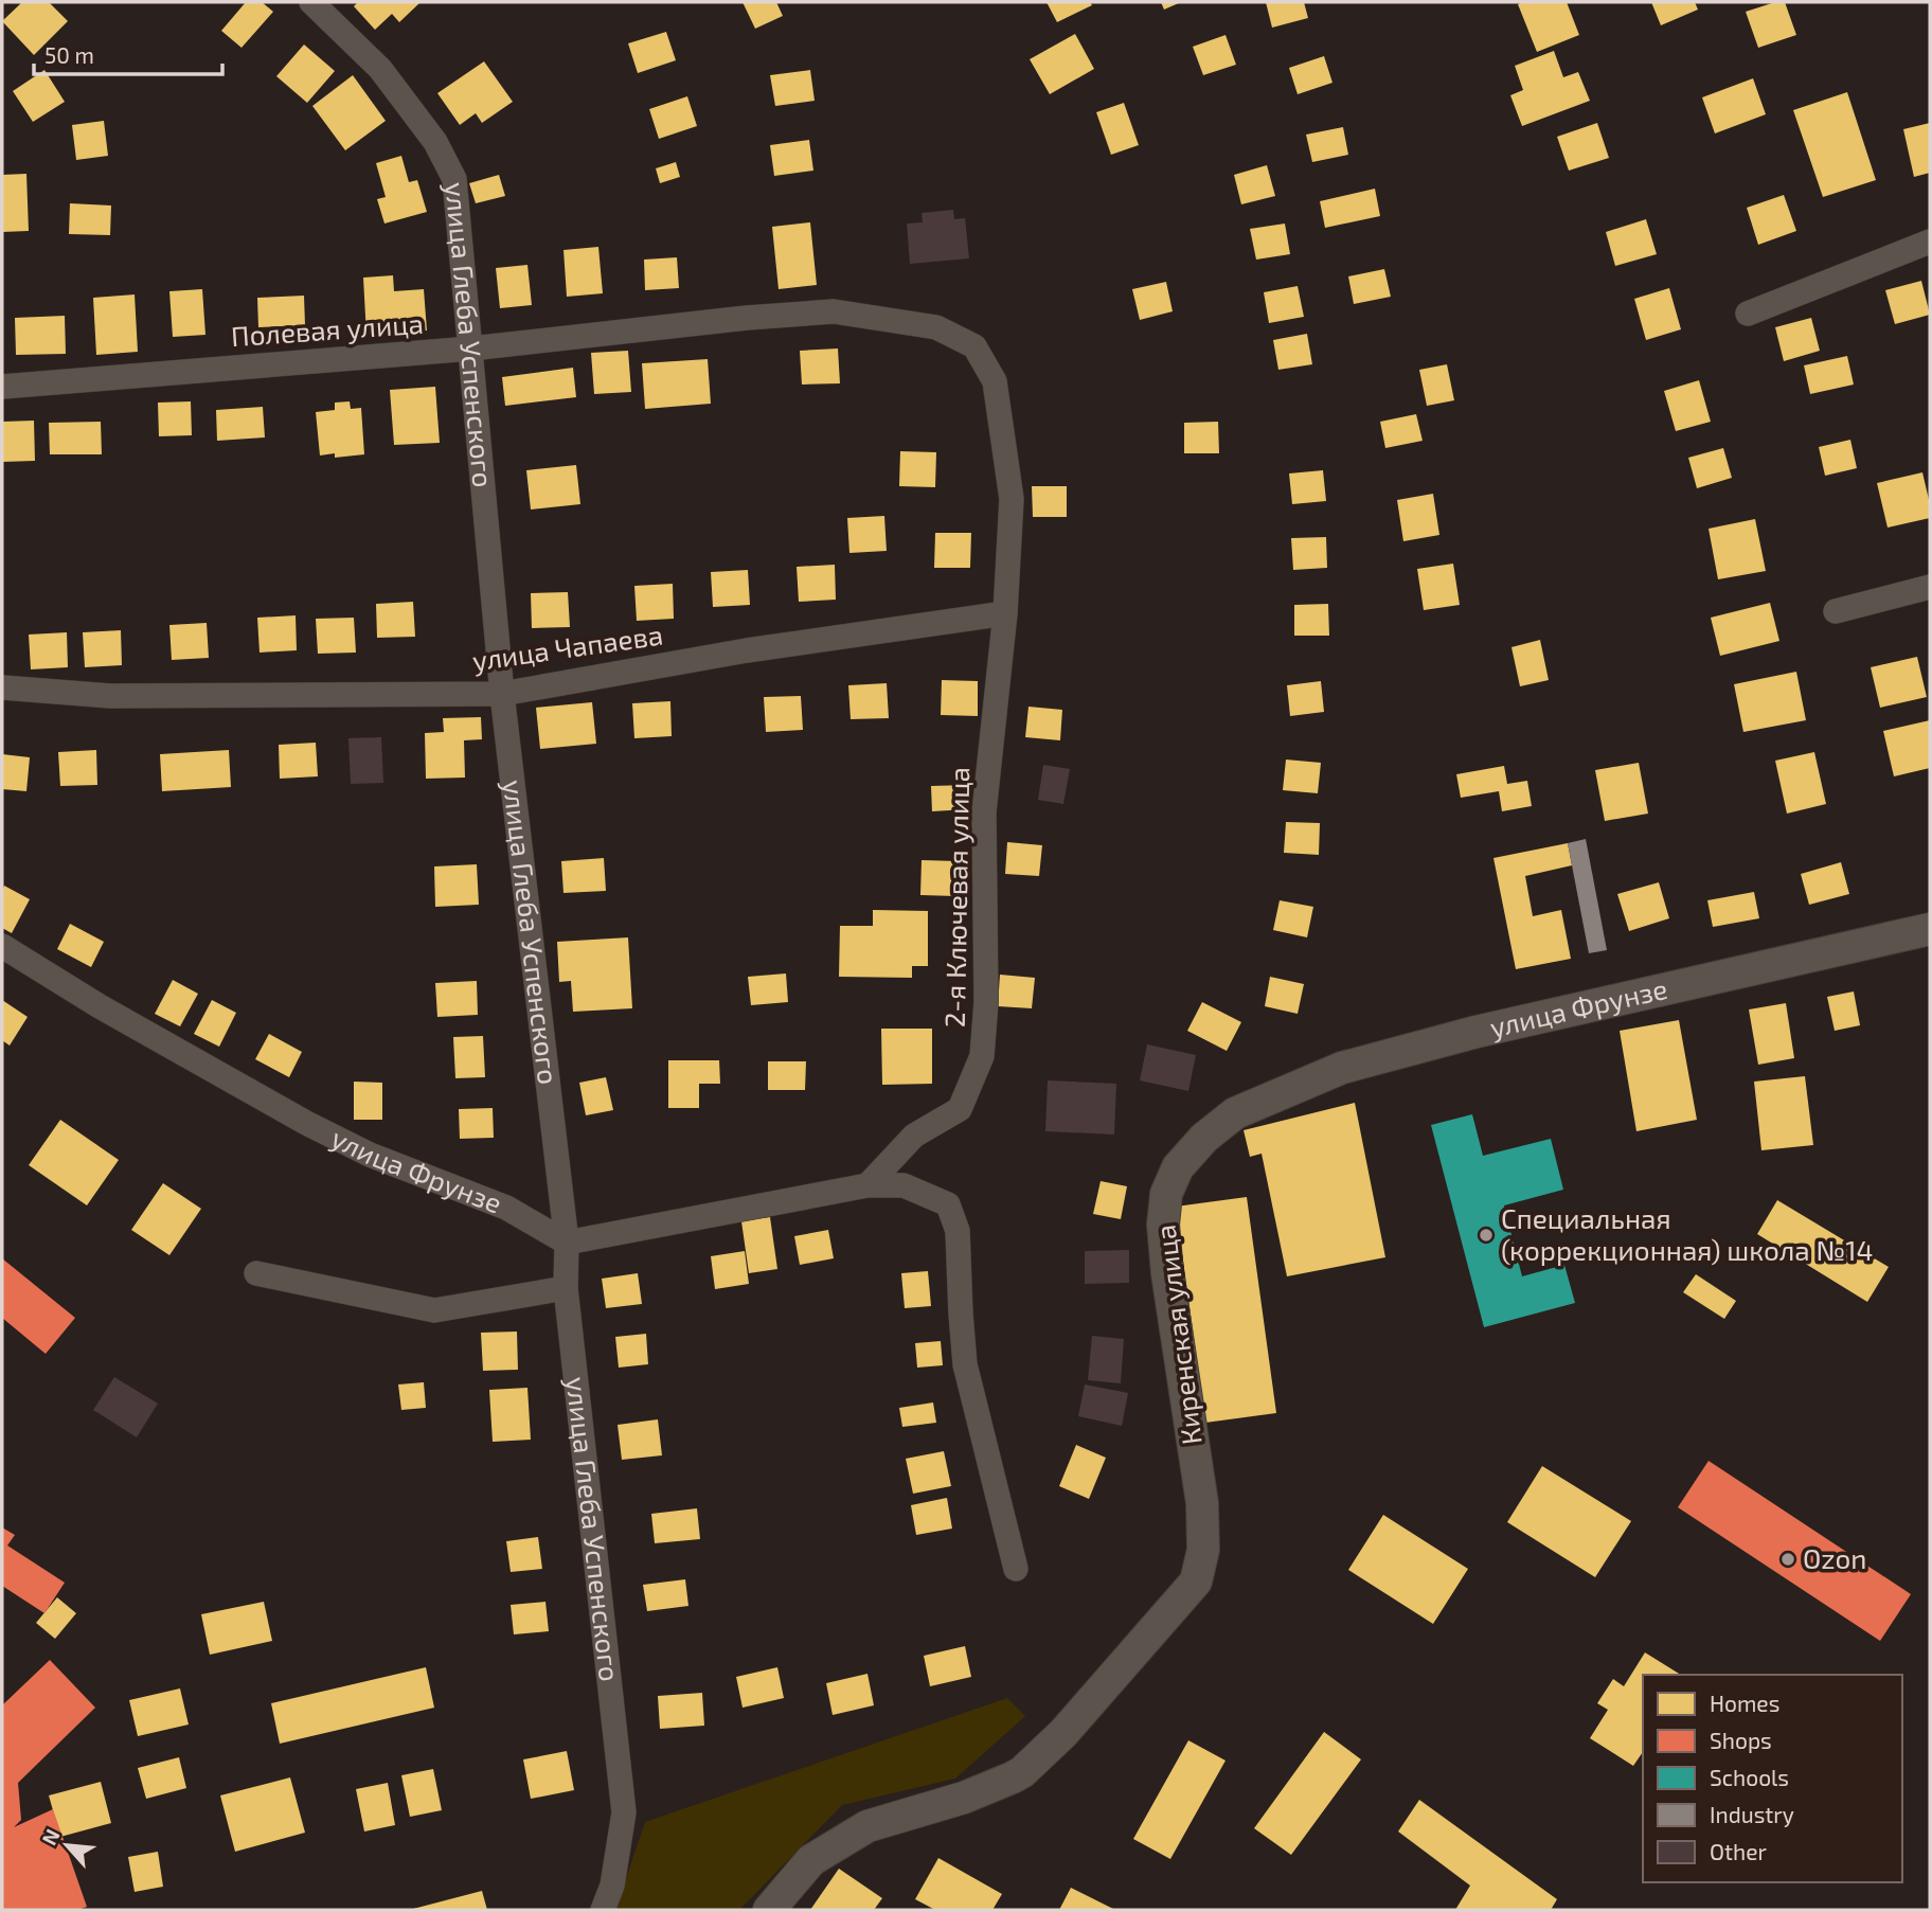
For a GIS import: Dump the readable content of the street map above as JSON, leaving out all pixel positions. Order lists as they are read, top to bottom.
{
  "streets": {
    "street": [
      "Полевая улица",
      "улица Глеба Успенского",
      "улица Чапаева",
      "2-я Ключевая улица",
      "улица Фрунзе",
      "Киренская улица"
    ]
  },
  "crossings": [
    ["Полевая улица", "улица Глеба Успенского"],
    ["Полевая улица", "2-я Ключевая улица"],
    ["улица Глеба Успенского", "улица Чапаева"],
    ["улица Глеба Успенского", "улица Фрунзе"],
    ["улица Чапаева", "2-я Ключевая улица"],
    ["улица Фрунзе", "Киренская улица"]
  ],
  "places": ["Специальная (коррекционная) школа №14", "Ozon"],
  "legend": [
    "Homes",
    "Shops",
    "Schools",
    "Industry",
    "Other"
  ],
  "scale_bar": "50 m",
  "north": "top left"
}
